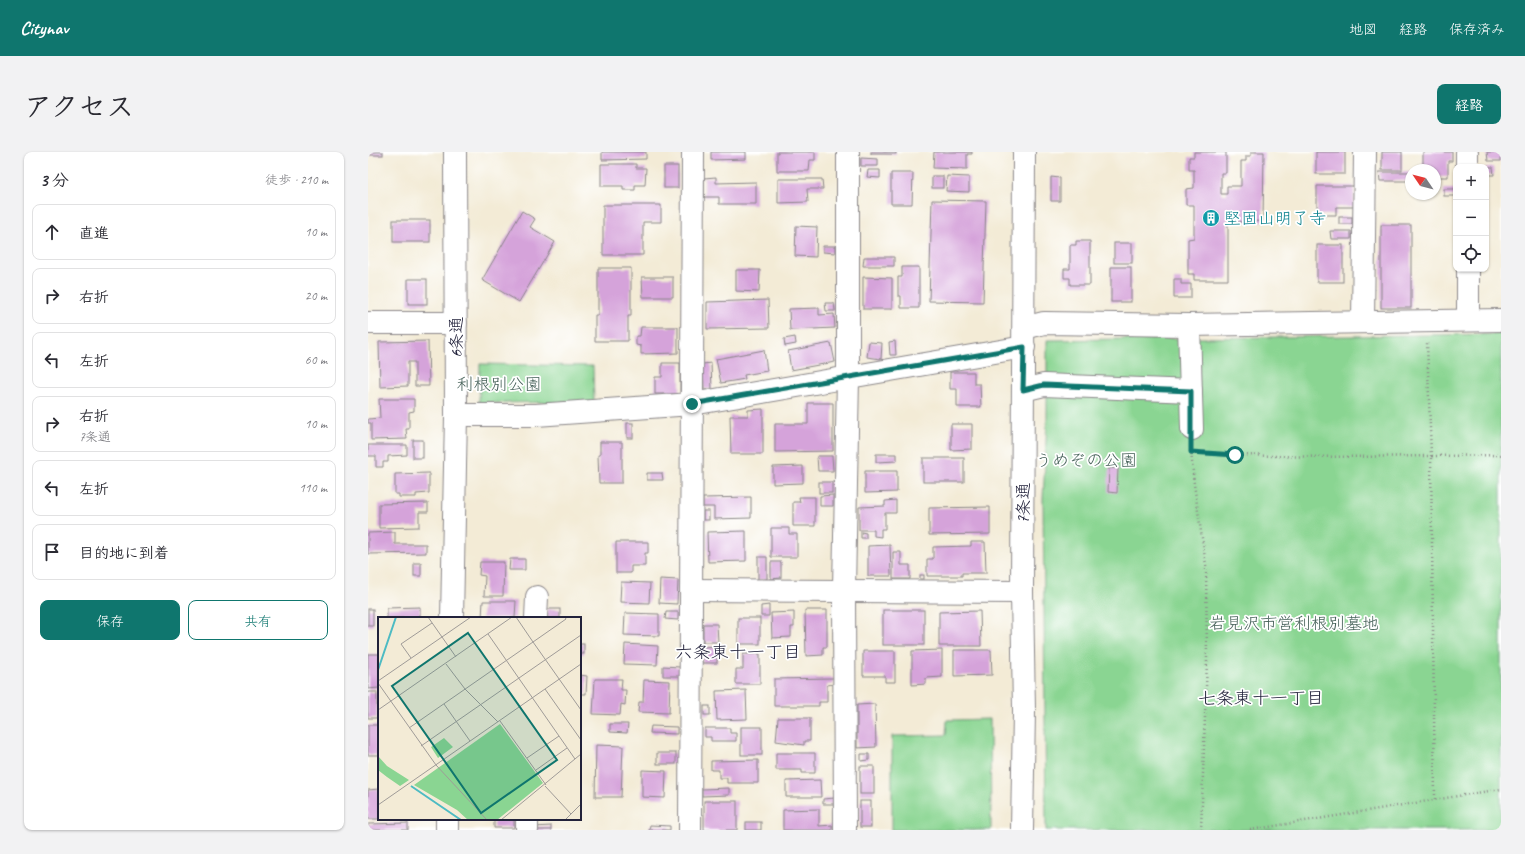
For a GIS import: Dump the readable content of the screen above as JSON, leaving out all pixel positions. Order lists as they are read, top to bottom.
{
  "streets": {
    "street": ["6条通", "7条通"]
  },
  "districts": ["六条東十一丁目", "七条東十一丁目"],
  "parks": ["利根別公園", "うめぞの公園", "岩見沢市営利根別墓地"],
  "places": {
    "building": ["堅固山明了寺"]
  },
  "north": "top left",
  "page": {
    "header": "Citynav",
    "nav": ["地図", "経路", "保存済み"],
    "title": "アクセス",
    "buttons": [
      "経路",
      ["保存", "共有"]
    ],
    "heading": ["3 分", "徒歩 · 210 m"],
    "map_buttons": ["+", "−"],
    "list": [
      ["直進", "10 m"],
      ["右折", "20 m"],
      ["左折", "60 m"],
      ["右折", "7条通", "10 m"],
      ["左折", "110 m"],
      "目的地に到着"
    ]
  }
}
